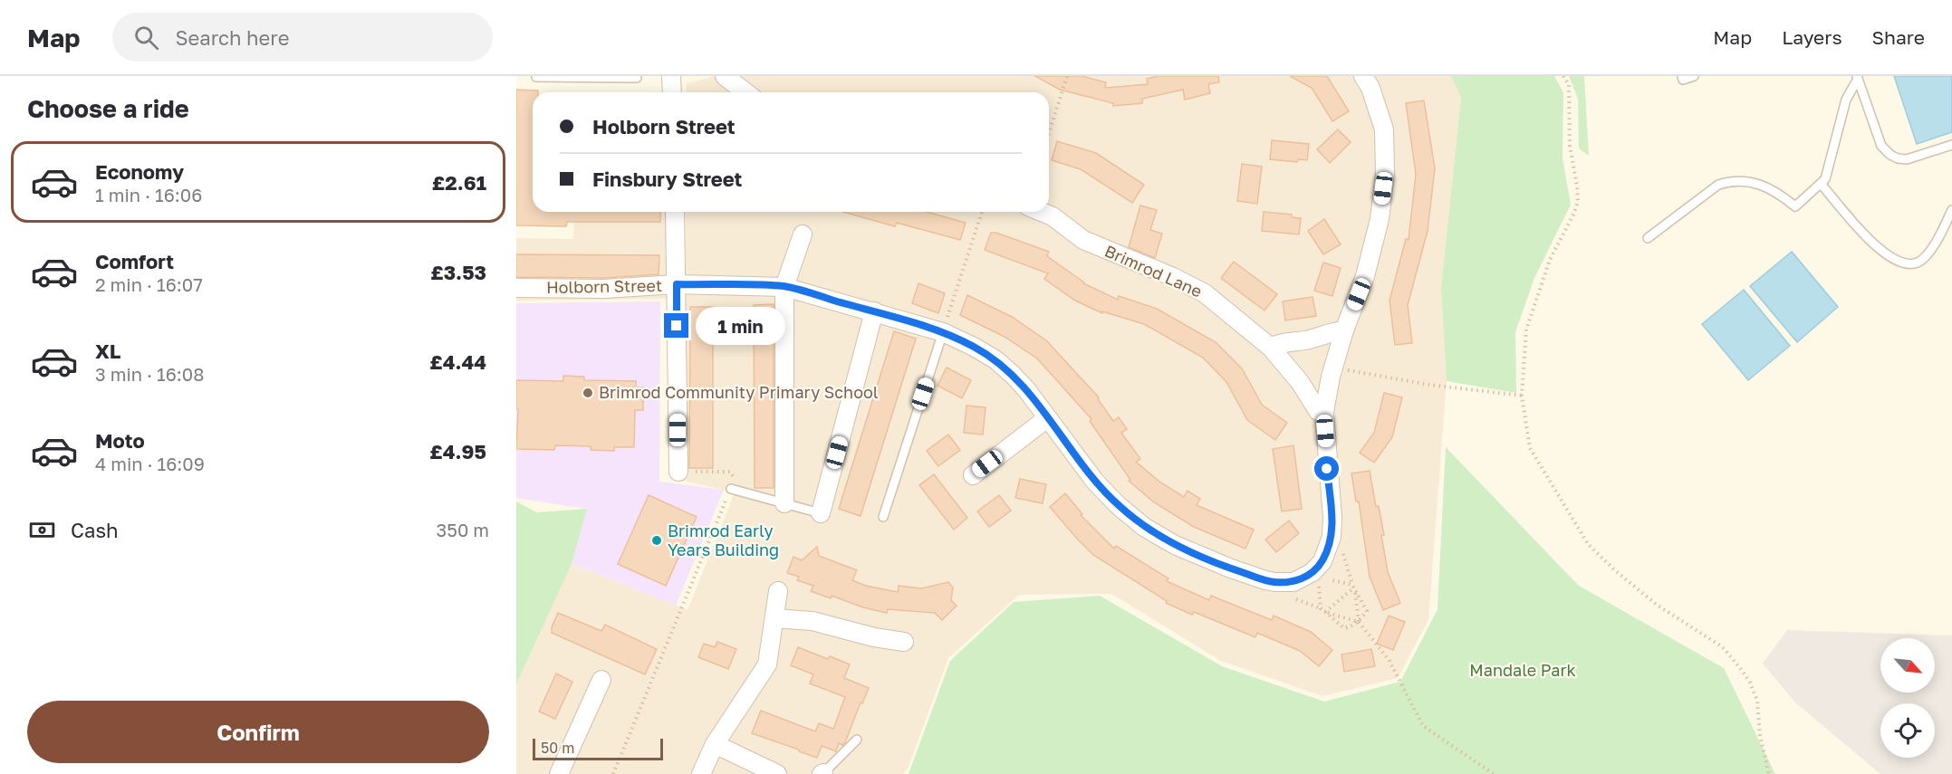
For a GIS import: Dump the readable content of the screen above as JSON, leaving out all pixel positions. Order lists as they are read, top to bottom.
{
  "streets": {
    "street": ["Brimrod Lane", "Holborn Street"]
  },
  "parks": ["Mandale Park"],
  "places": ["Brimrod Community Primary School", "Brimrod Early Years Building"],
  "scale_bar": "50 m",
  "north": "bottom right",
  "page": {
    "header": "Map",
    "search": "Search here",
    "nav": ["Map", "Layers", "Share"],
    "heading": "Choose a ride",
    "banner": ["Holborn Street", "Finsbury Street"],
    "list": [
      {
        "name": "Economy",
        "note": "1 min · 16:06",
        "value": "£2.61"
      },
      {
        "name": "Comfort",
        "note": "2 min · 16:07",
        "value": "£3.53"
      },
      {
        "name": "XL",
        "note": "3 min · 16:08",
        "value": "£4.44"
      },
      {
        "name": "Moto",
        "note": "4 min · 16:09",
        "value": "£4.95"
      }
    ],
    "bubble": "1 min",
    "pay": ["Cash", "350 m"],
    "buttons": "Confirm",
    "scale": "50 m"
  }
}
